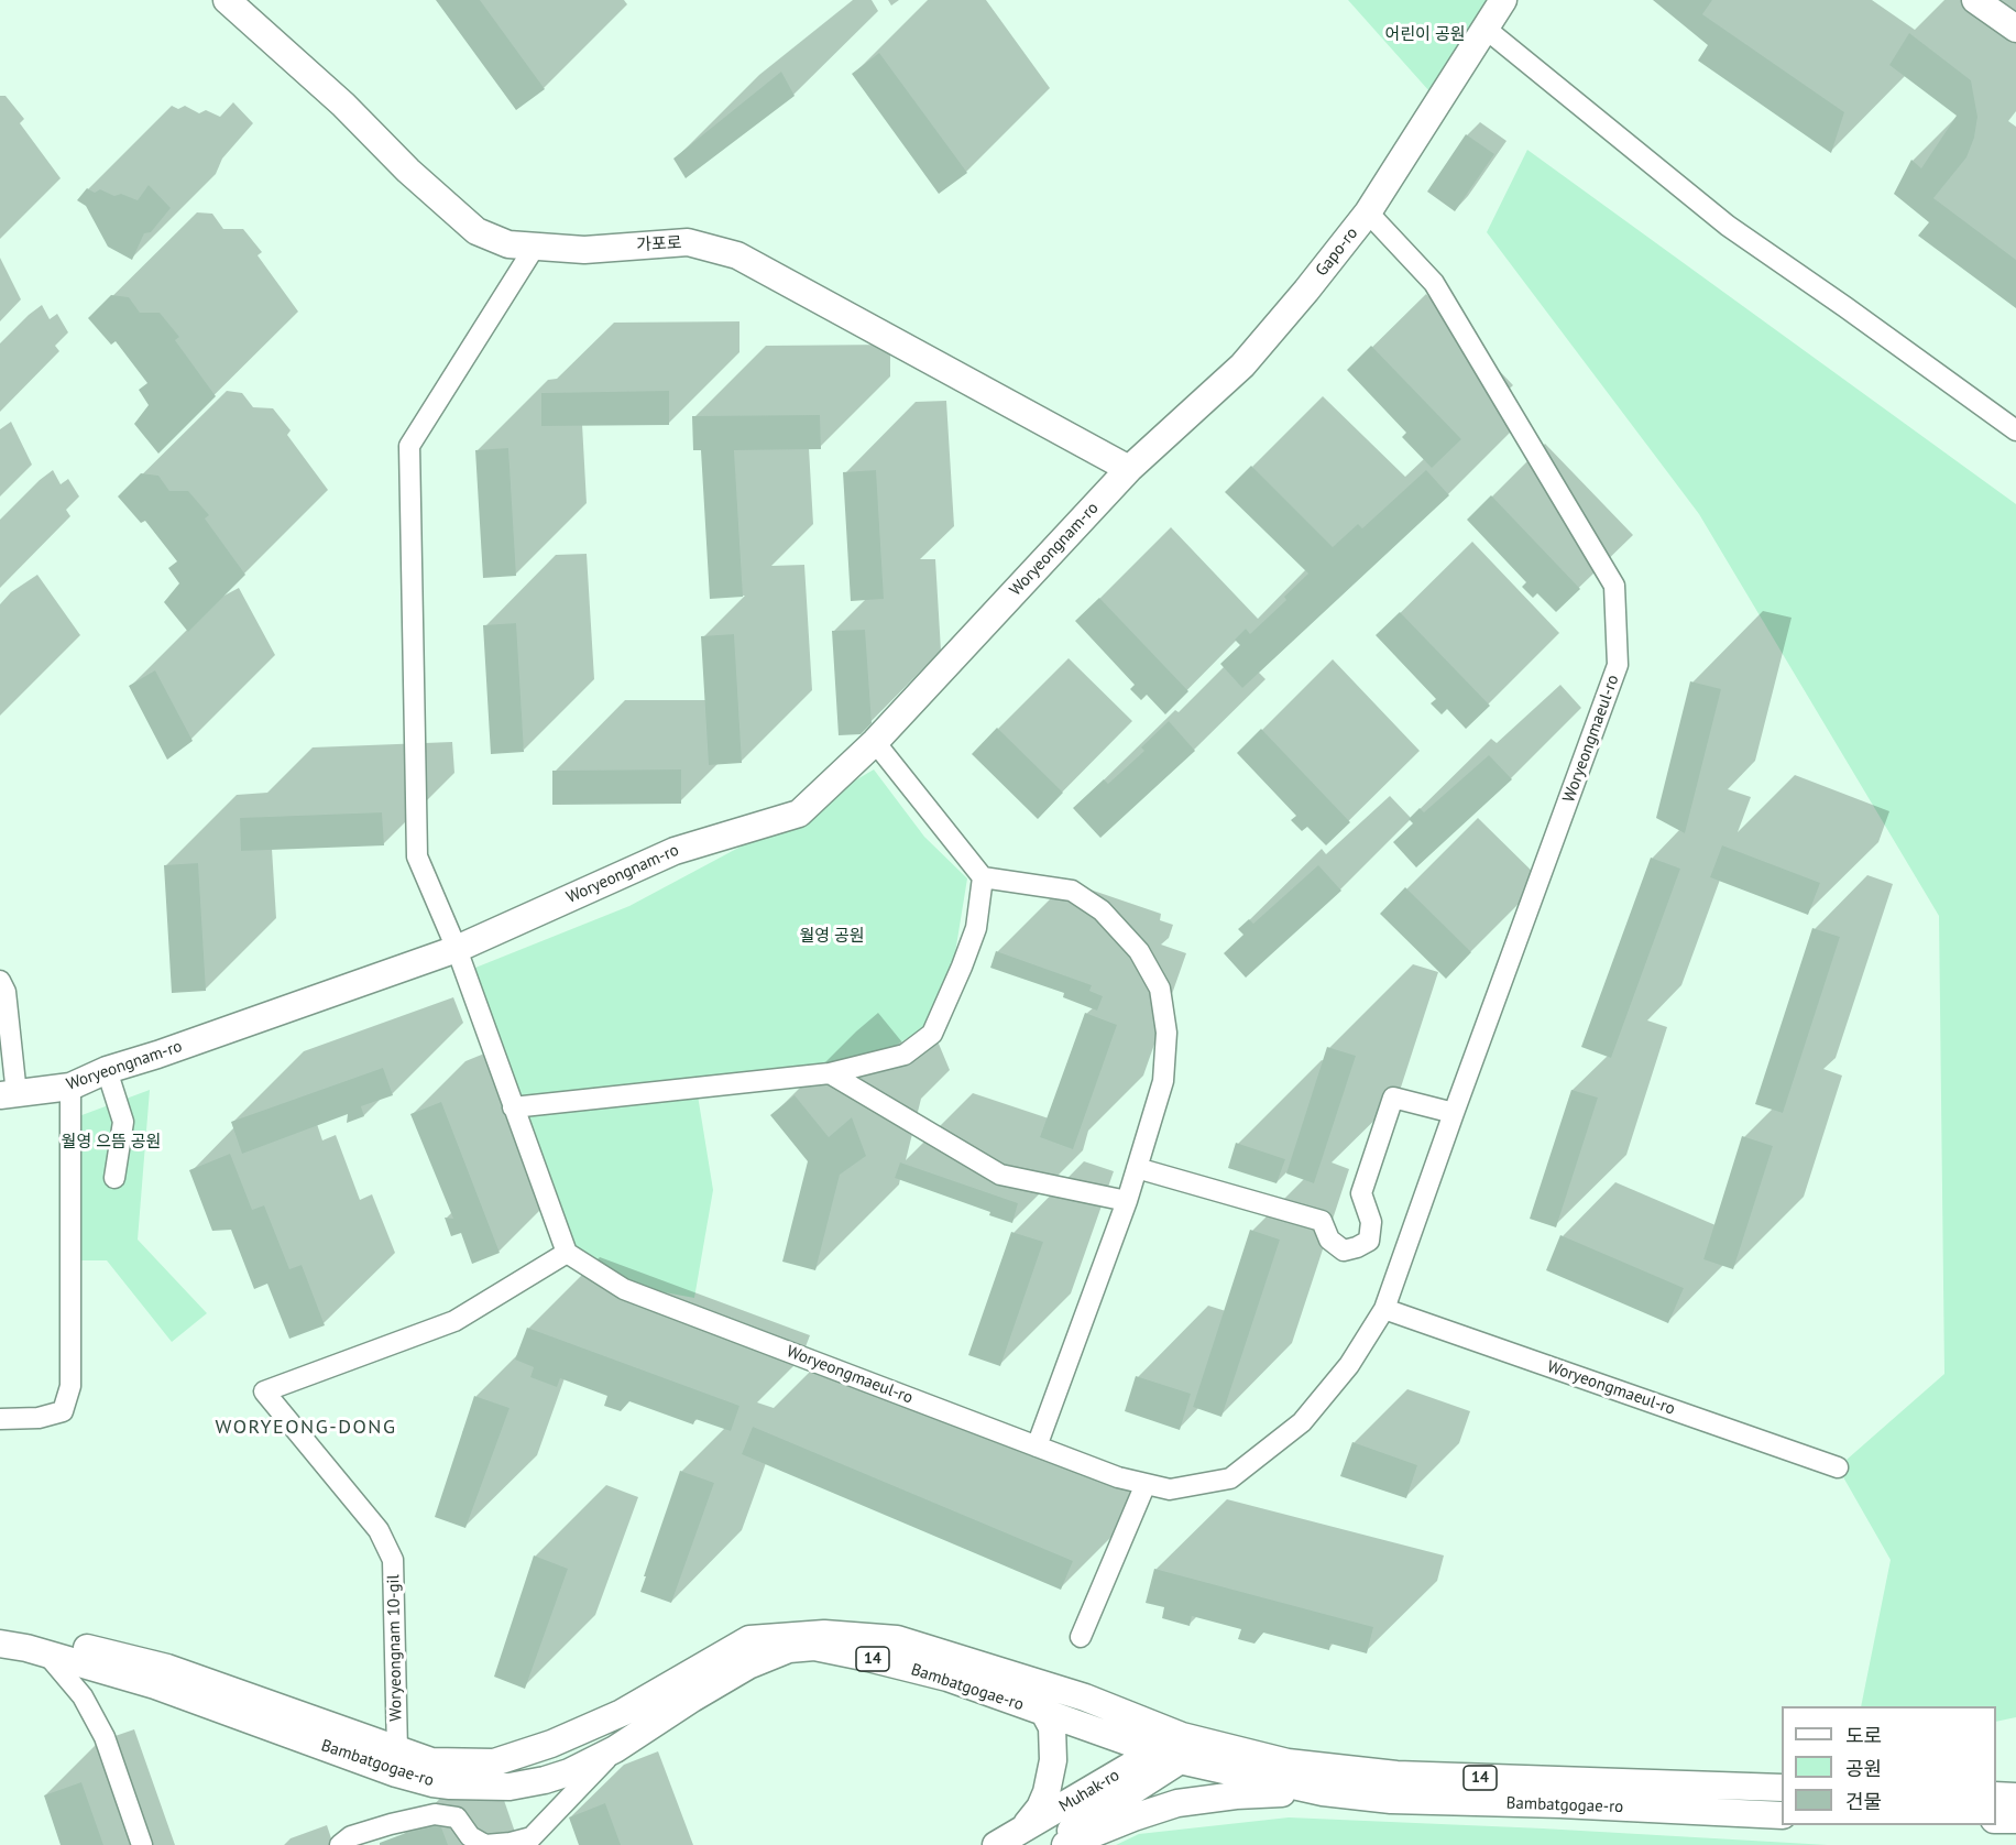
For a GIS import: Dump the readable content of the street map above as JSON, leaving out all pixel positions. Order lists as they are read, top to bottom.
{
  "streets": {
    "main road": [
      "가포로",
      "Gapo-ro",
      "Woryeongnam-ro",
      "14",
      "Bambatgogae-ro",
      "Muhak-ro"
    ],
    "street": ["Woryeongmaeul-ro", "Woryeongnam 10-gil"]
  },
  "crossings": [
    ["가포로", "Gapo-ro"],
    ["가포로", "Woryeongnam-ro"],
    ["Gapo-ro", "Woryeongnam-ro"],
    ["Gapo-ro", "Woryeongmaeul-ro"],
    ["Woryeongmaeul-ro", "Woryeongnam 10-gil"],
    ["Woryeongnam 10-gil", "Bambatgogae-ro"],
    ["Bambatgogae-ro", "Muhak-ro"]
  ],
  "districts": ["WORYEONG-DONG"],
  "parks": ["어린이 공원", "월영 공원", "월영 으뜸 공원"],
  "legend": ["도로", "공원", "건물"]
}
